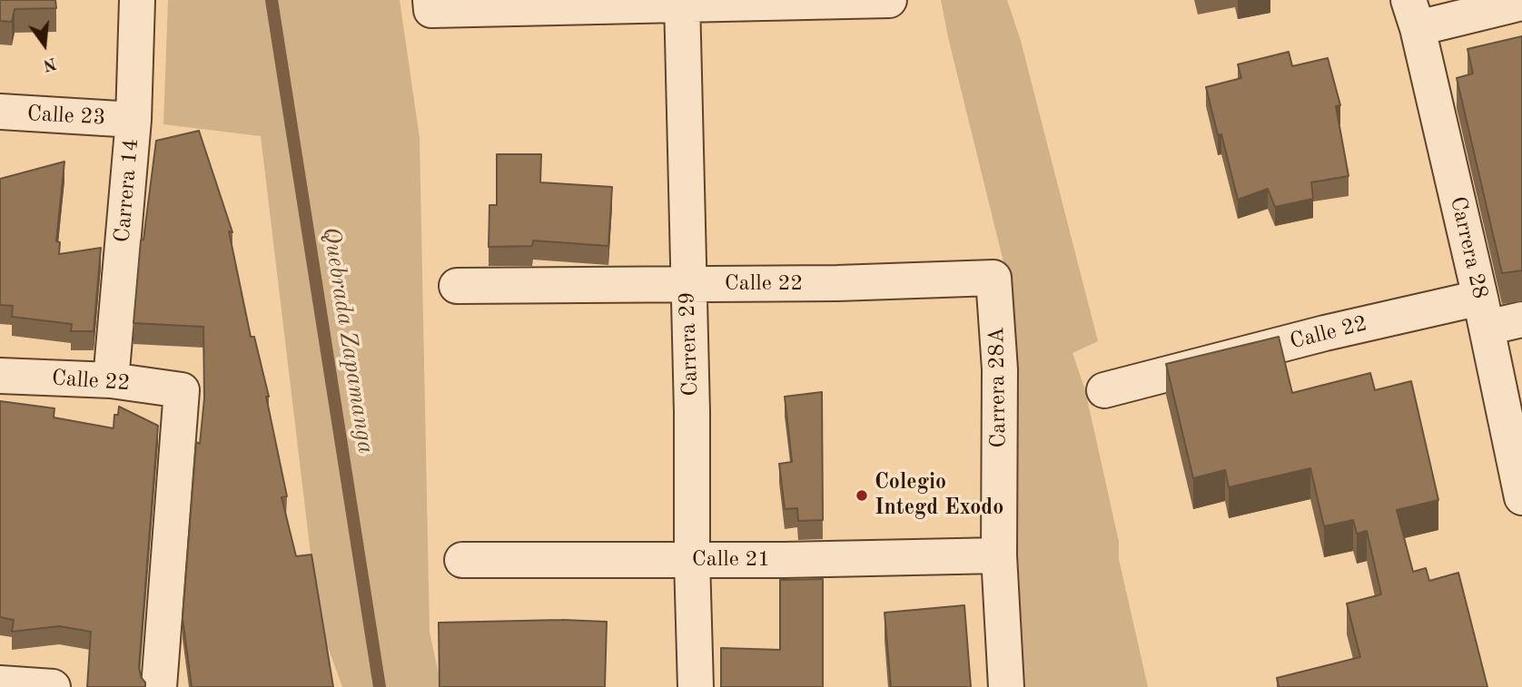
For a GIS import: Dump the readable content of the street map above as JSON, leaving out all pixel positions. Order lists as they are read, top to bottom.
{
  "streets": {
    "street": [
      "Calle 23",
      "Carrera 14",
      "Carrera 28",
      "Calle 22",
      "Carrera 29",
      "Carrera 28A",
      "Calle 21"
    ]
  },
  "crossings": [
    ["Calle 23", "Carrera 14"],
    ["Carrera 14", "Calle 22"],
    ["Carrera 28", "Calle 22"],
    ["Calle 22", "Carrera 29"],
    ["Calle 22", "Carrera 28A"],
    ["Carrera 29", "Calle 21"],
    ["Carrera 28A", "Calle 21"]
  ],
  "water": ["Quebrada Zapamanga"],
  "places": ["Colegio Integd Exodo"],
  "north": "bottom"
}
